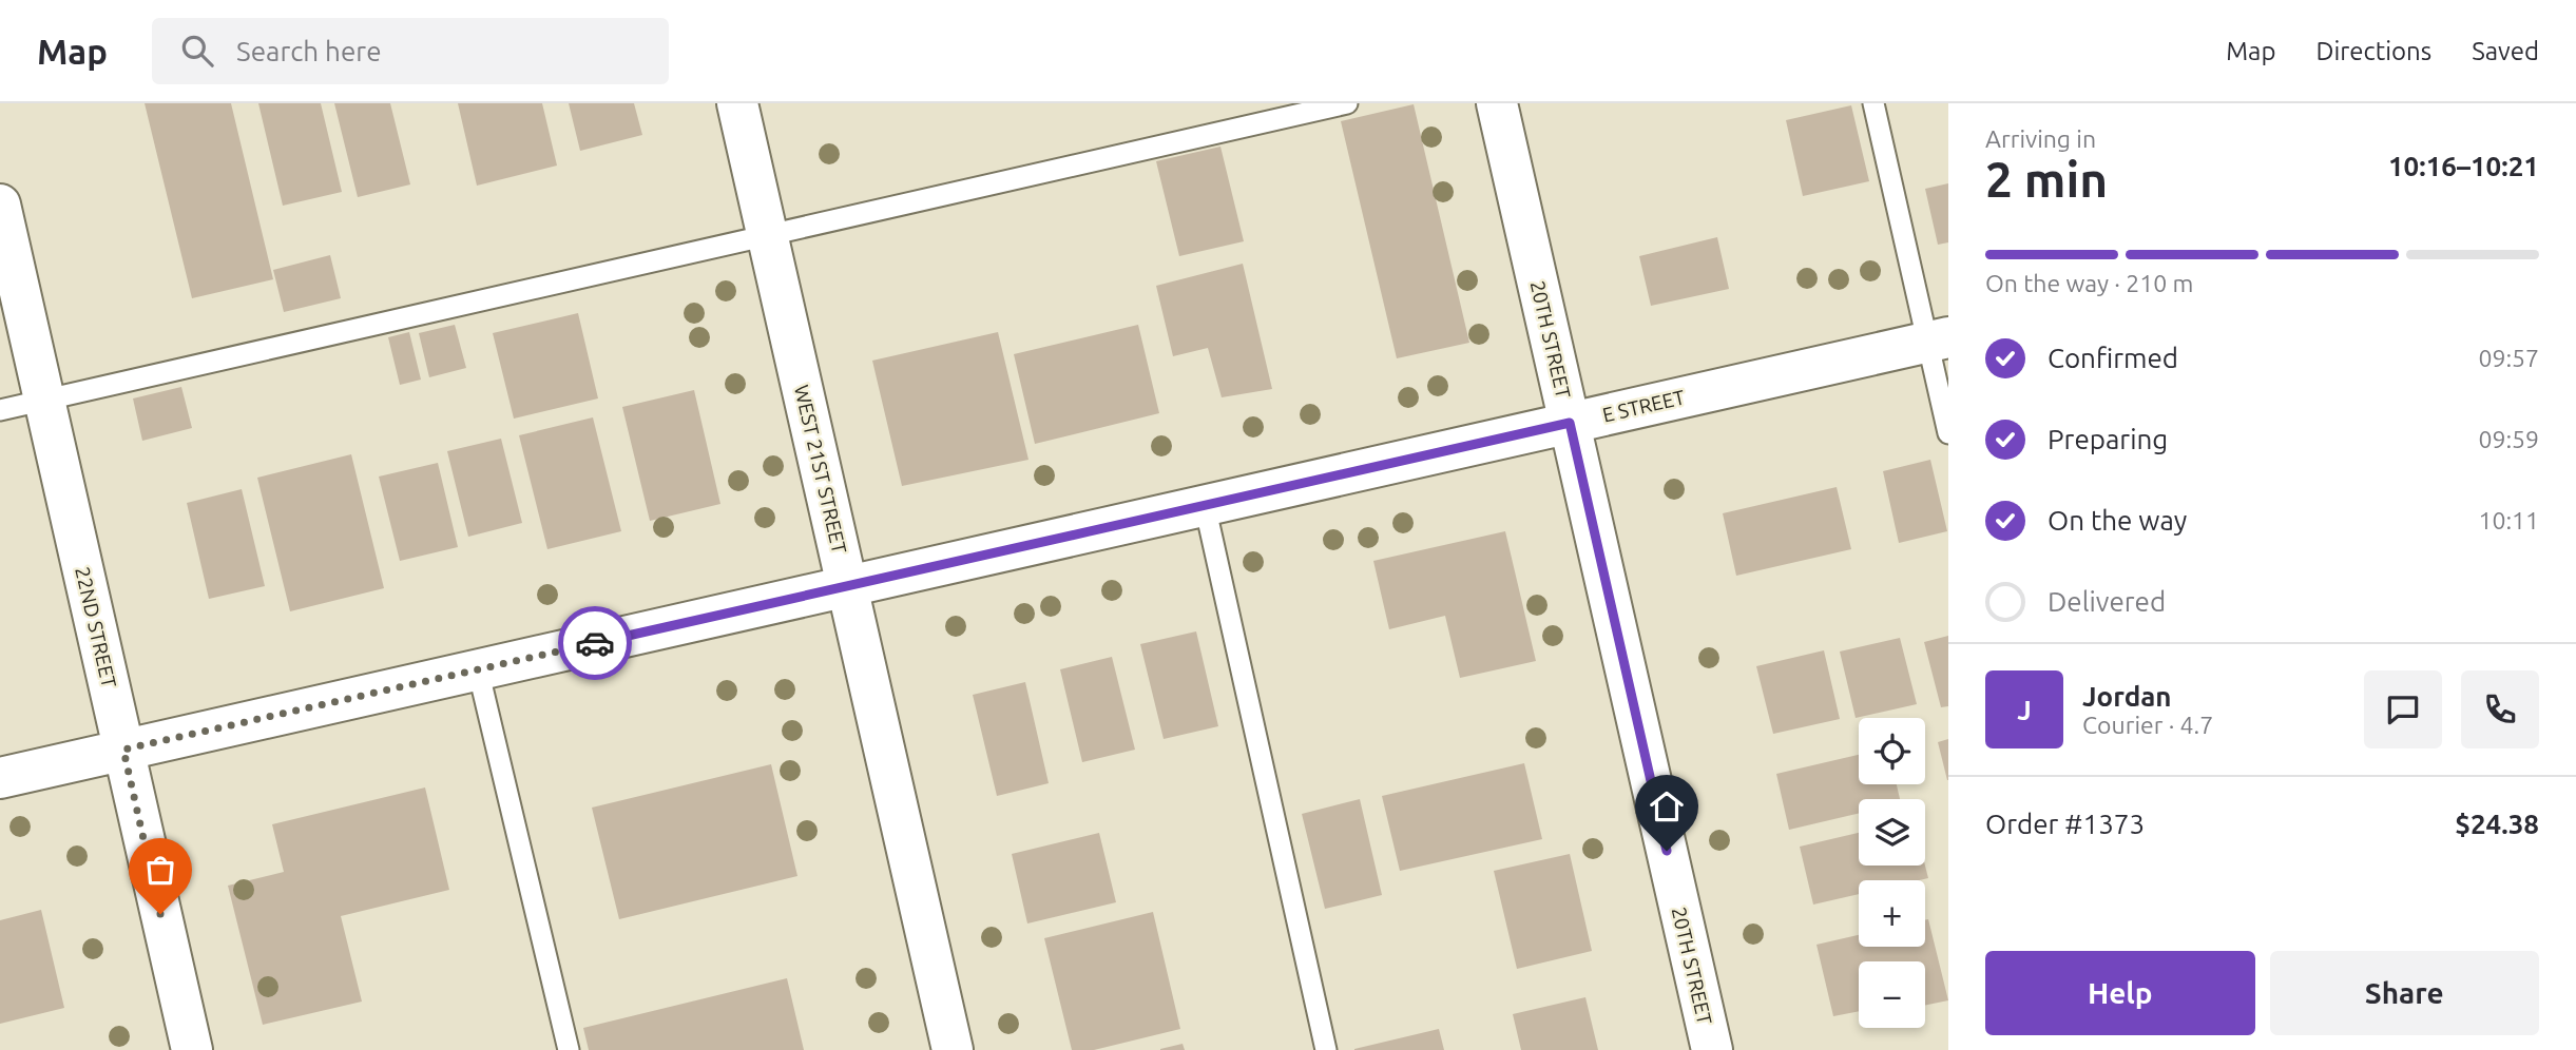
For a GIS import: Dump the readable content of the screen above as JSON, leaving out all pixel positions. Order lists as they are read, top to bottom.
{
  "streets": {
    "street": [
      "20TH STREET",
      "E STREET",
      "WEST 21ST STREET",
      "22ND STREET"
    ]
  },
  "crossings": [
    ["20TH STREET", "E STREET"],
    ["E STREET", "WEST 21ST STREET"],
    ["E STREET", "22ND STREET"]
  ],
  "page": {
    "header": "Map",
    "search": "Search here",
    "nav": ["Map", "Directions", "Saved"],
    "heading": ["2 min", "Arriving in", "10:16–10:21"],
    "panel": [
      "Jordan",
      "Courier · 4.7",
      "Order #1373",
      "$24.38"
    ],
    "bar": "On the way · 210 m",
    "list": [
      ["Confirmed", "09:57"],
      ["Preparing", "09:59"],
      ["On the way", "10:11"],
      "Delivered"
    ],
    "round": "J",
    "map_buttons": ["+", "−"],
    "buttons": ["Help", "Share"]
  }
}
